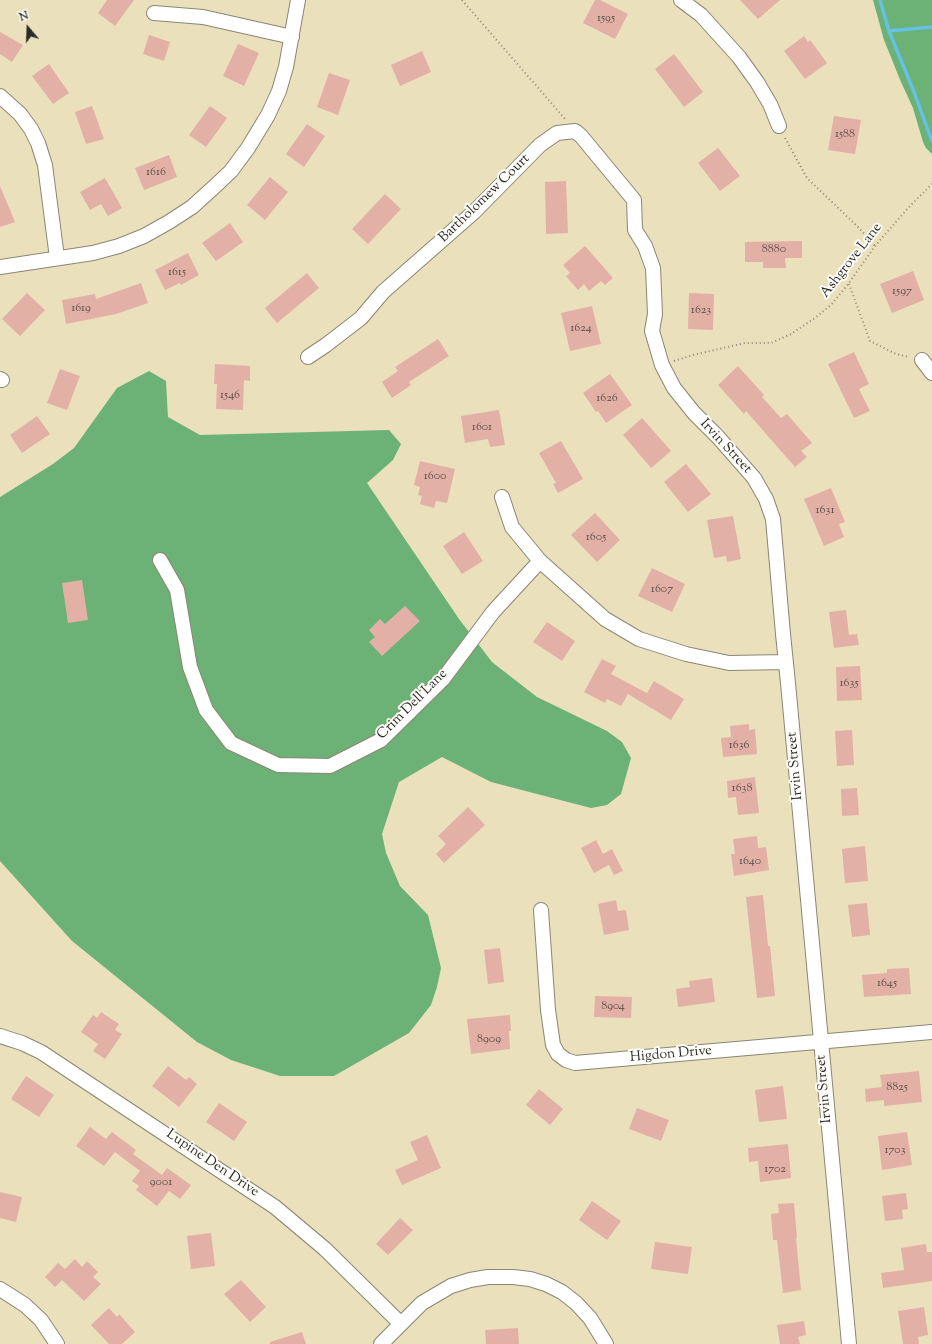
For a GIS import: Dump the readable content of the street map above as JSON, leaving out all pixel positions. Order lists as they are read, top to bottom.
{
  "streets": {
    "street": [
      "Bartholomew Court",
      "Irvin Street",
      "Crim Dell Lane",
      "Higdon Drive",
      "Lupine Den Drive"
    ],
    "path": ["Ashgrove Lane"]
  },
  "crossings": [
    ["Bartholomew Court", "Irvin Street"],
    ["Ashgrove Lane", "Irvin Street"],
    ["Irvin Street", "Higdon Drive"]
  ],
  "house_numbers": [
    "1595",
    "1588",
    "1616",
    "8880",
    "1615",
    "1597",
    "1619",
    "1623",
    "1624",
    "1546",
    "1626",
    "1601",
    "1600",
    "1631",
    "1605",
    "1607",
    "1635",
    "1636",
    "1638",
    "1640",
    "1645",
    "8904",
    "8909",
    "8825",
    "1703",
    "1702",
    "9001"
  ],
  "north": "top"
}
